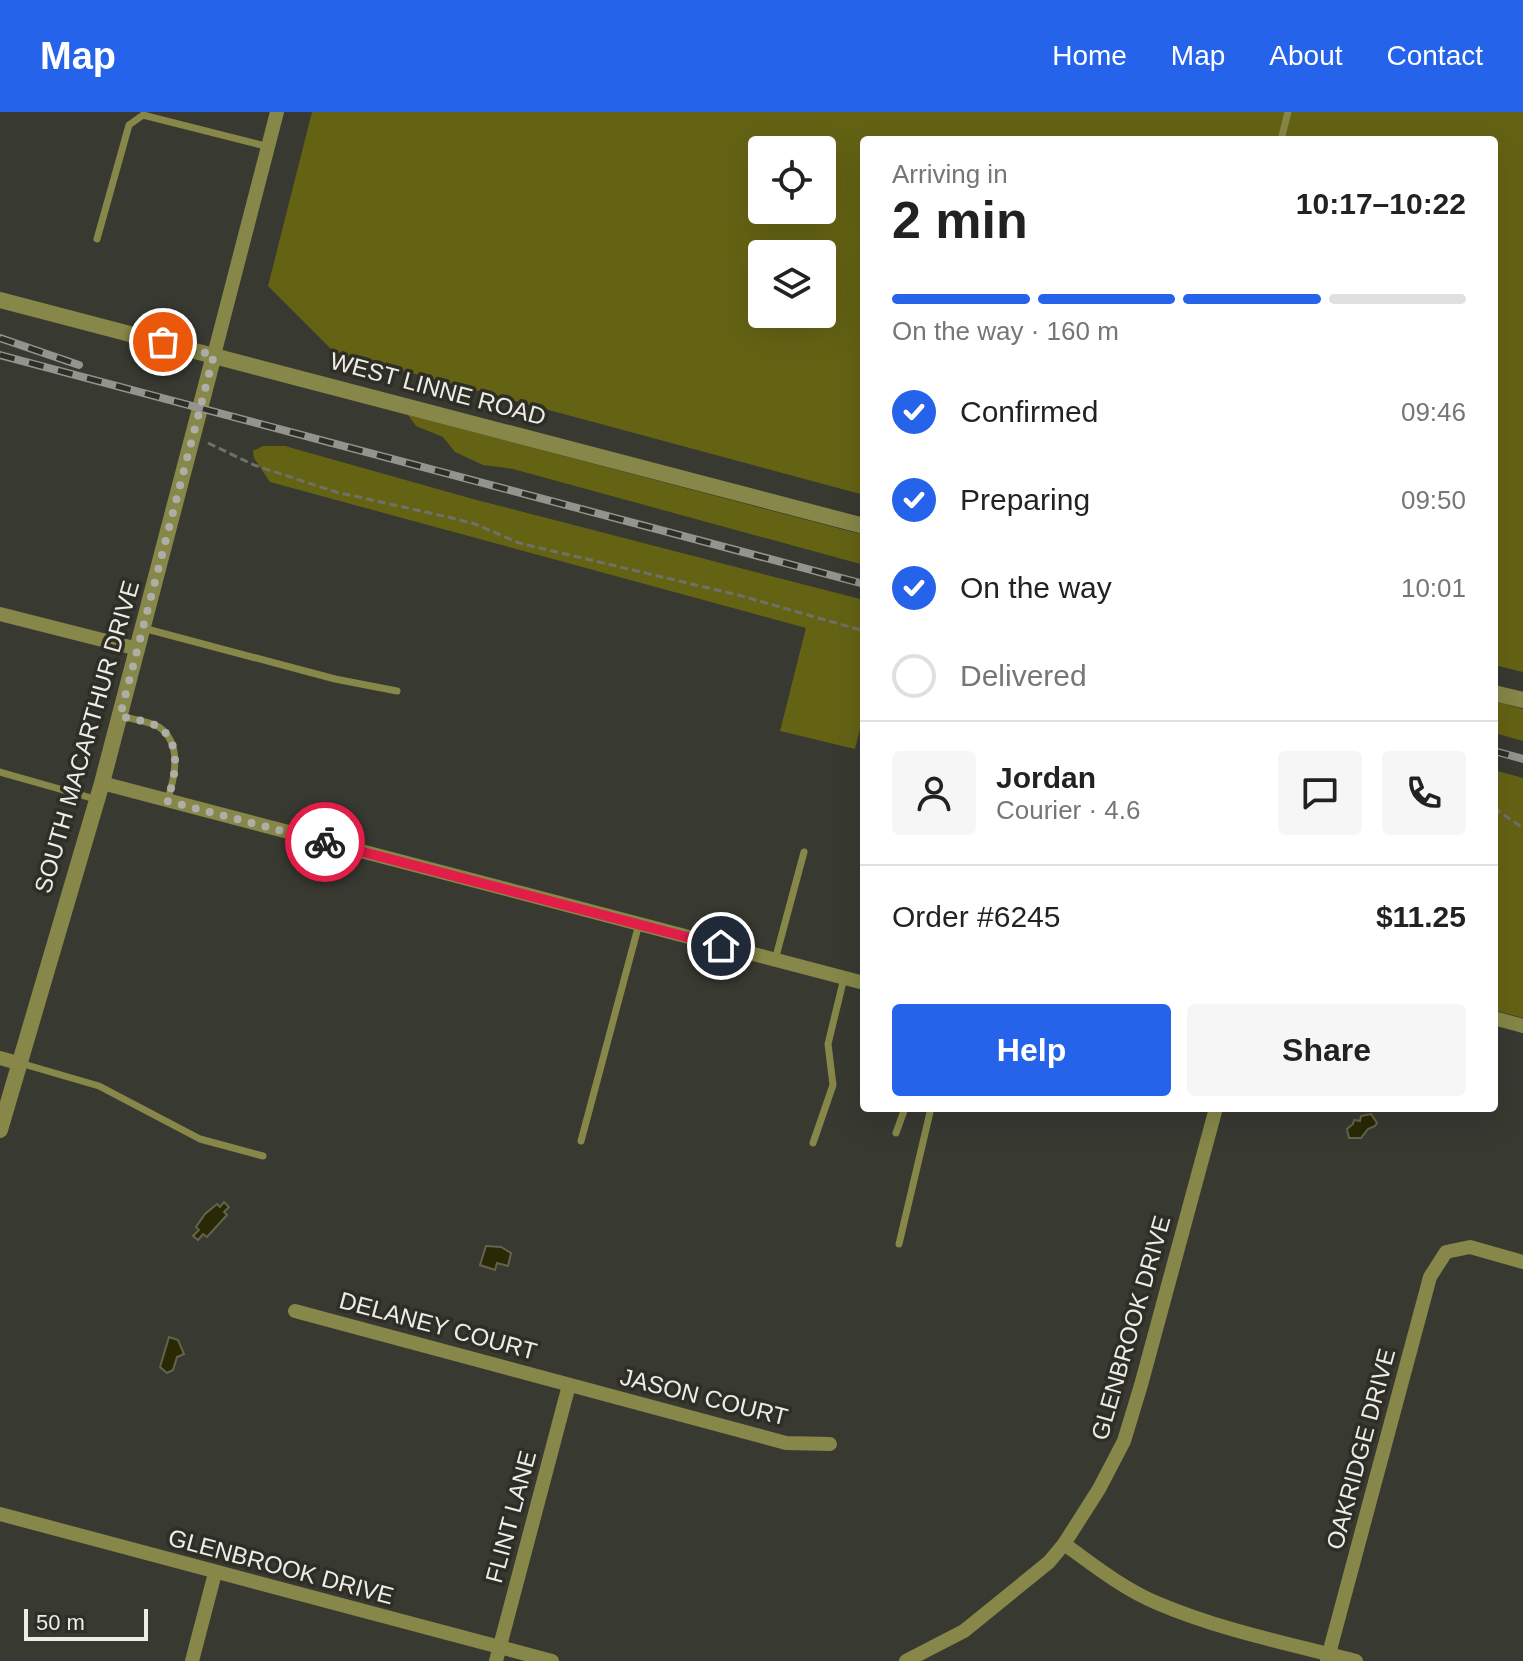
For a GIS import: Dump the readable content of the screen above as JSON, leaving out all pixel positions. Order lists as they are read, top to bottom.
{
  "streets": {
    "street": [
      "WEST LINNE ROAD",
      "SOUTH MACARTHUR DRIVE",
      "DELANEY COURT",
      "GLENBROOK DRIVE",
      "JASON COURT",
      "OAKRIDGE DRIVE",
      "FLINT LANE"
    ]
  },
  "crossings": [
    ["WEST LINNE ROAD", "SOUTH MACARTHUR DRIVE"],
    ["DELANEY COURT", "JASON COURT"],
    ["DELANEY COURT", "FLINT LANE"],
    ["GLENBROOK DRIVE", "FLINT LANE"],
    ["JASON COURT", "FLINT LANE"]
  ],
  "scale_bar": "50 m",
  "page": {
    "header": "Map",
    "nav": [
      "Home",
      "Map",
      "About",
      "Contact"
    ],
    "heading": ["2 min", "Arriving in", "10:17–10:22"],
    "panel": [
      "Jordan",
      "Courier · 4.6",
      "Order #6245",
      "$11.25"
    ],
    "bar": "On the way · 160 m",
    "list": [
      ["Confirmed", "09:46"],
      ["Preparing", "09:50"],
      ["On the way", "10:01"],
      "Delivered"
    ],
    "buttons": ["Help", "Share"],
    "scale": "50 m"
  }
}
